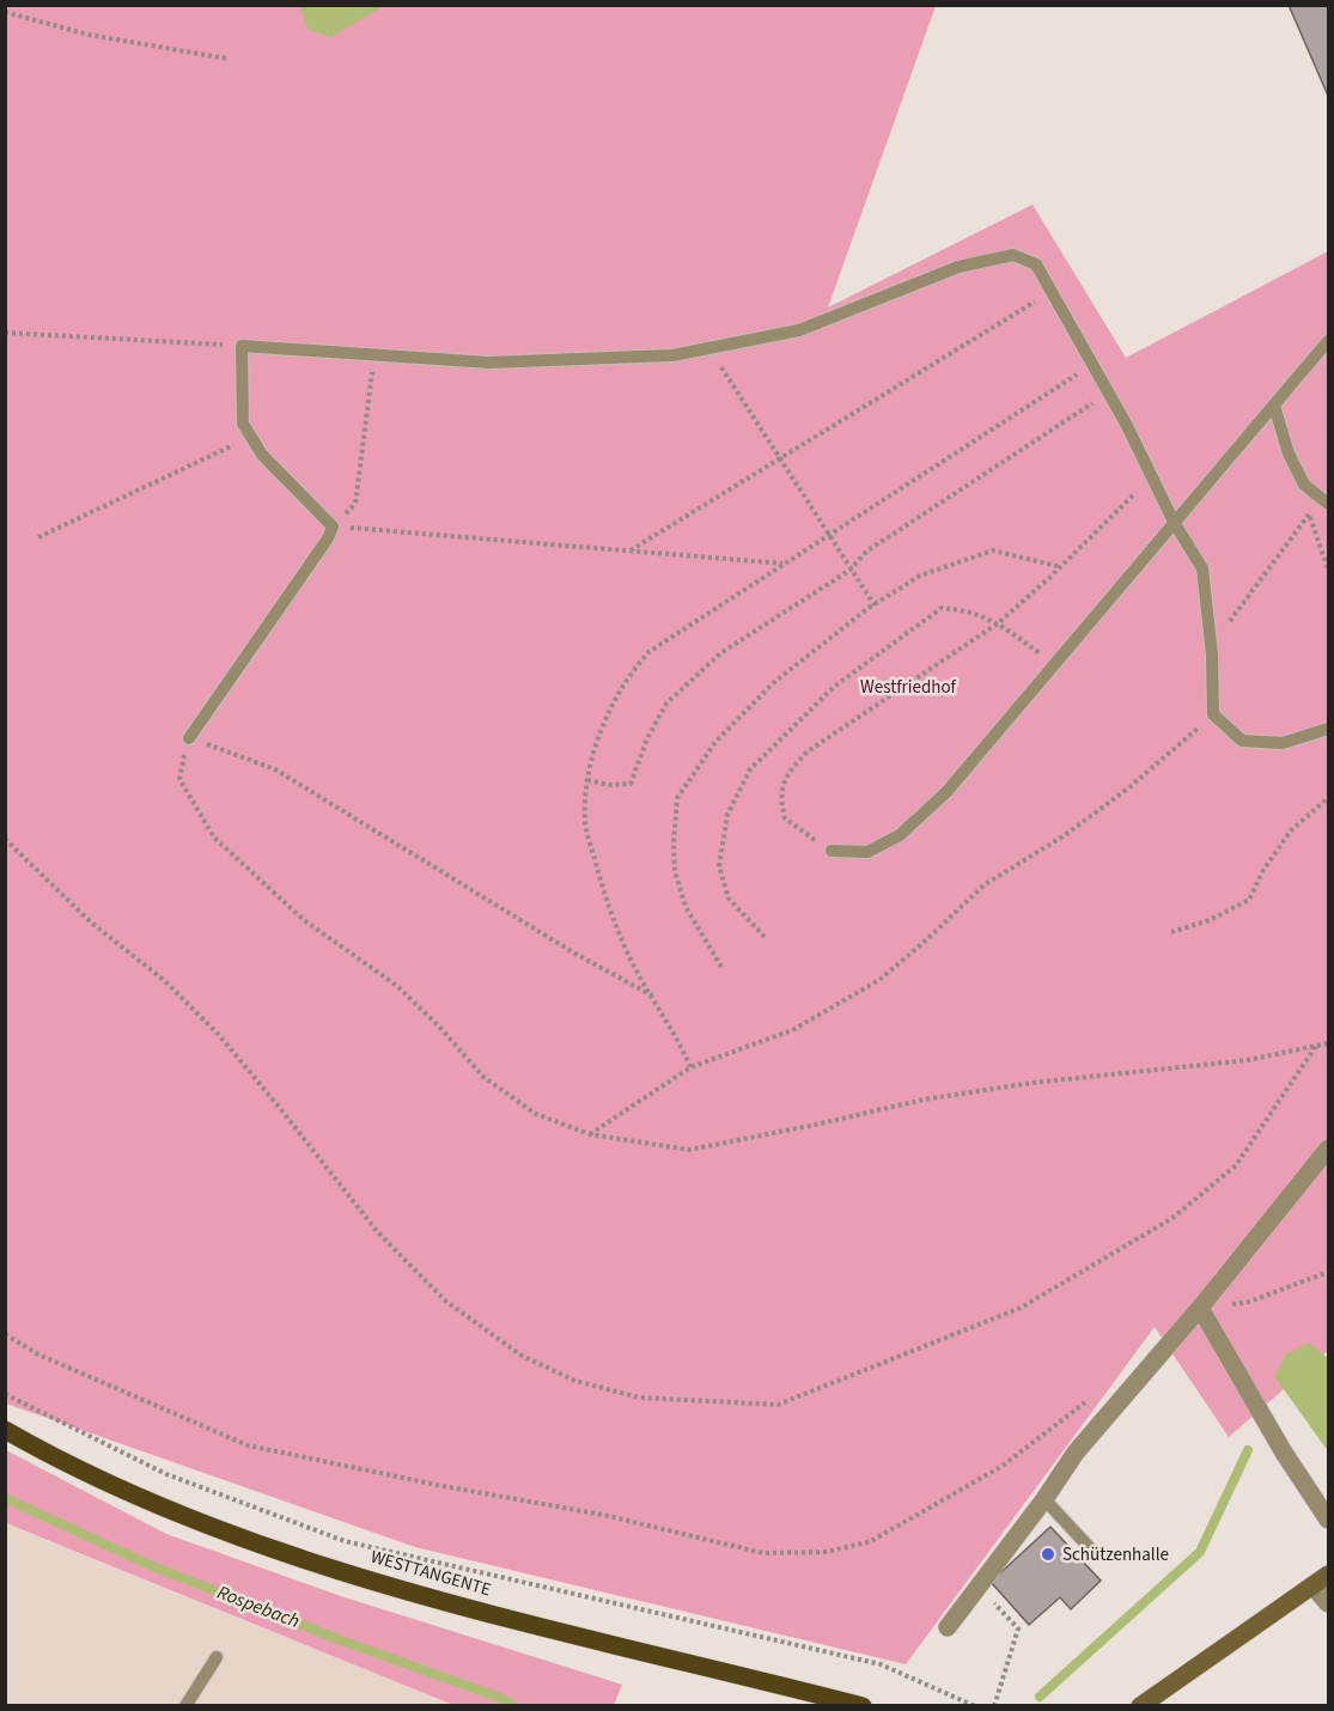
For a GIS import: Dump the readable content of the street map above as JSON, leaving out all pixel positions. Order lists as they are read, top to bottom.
{
  "streets": {
    "main road": ["WESTTANGENTE"]
  },
  "water": ["Rospebach"],
  "parks": ["Westfriedhof"],
  "places": ["Schützenhalle"]
}
